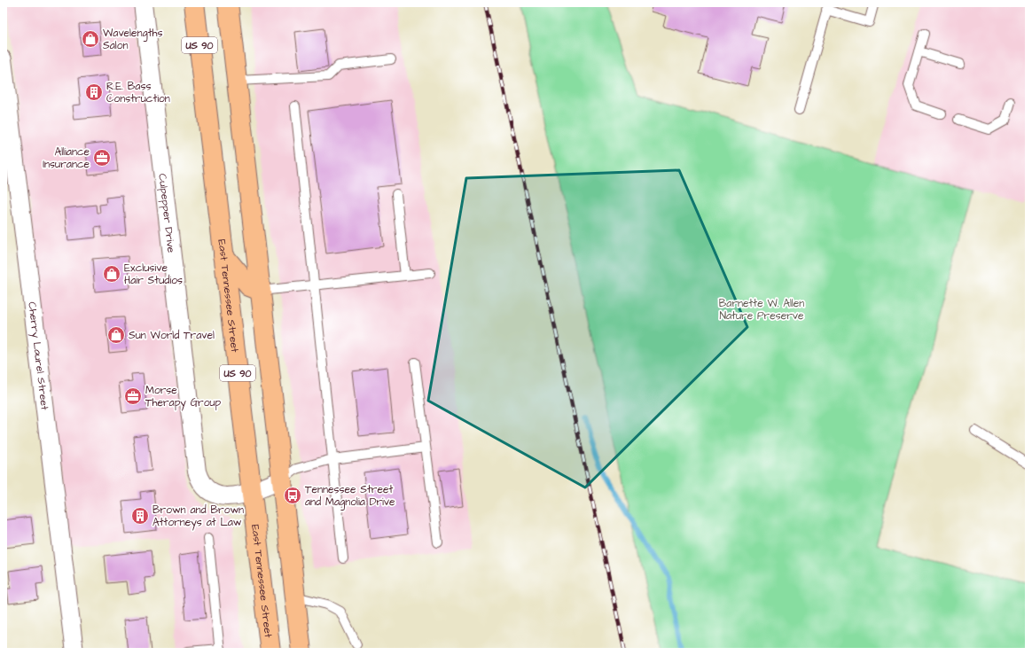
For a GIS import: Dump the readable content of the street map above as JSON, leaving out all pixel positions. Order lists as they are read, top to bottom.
{
  "streets": {
    "main road": ["US 90", "East Tennessee Street"],
    "street": ["Culpepper Drive", "Cherry Laurel Street"]
  },
  "crossings": [
    ["US 90", "Culpepper Drive"],
    ["Culpepper Drive", "East Tennessee Street"]
  ],
  "parks": ["Barnette W. Allen Nature Preserve"],
  "places": {
    "shop": ["Wavelengths Salon", "Exclusive Hair Studios", "Sun World Travel"],
    "building": ["R.E. Bass Construction", "Brown and Brown Attorneys at Law"],
    "office": ["Alliance Insurance", "Morse Therapy Group"],
    "bus stop": ["Tennessee Street and Magnolia Drive"]
  }
}
